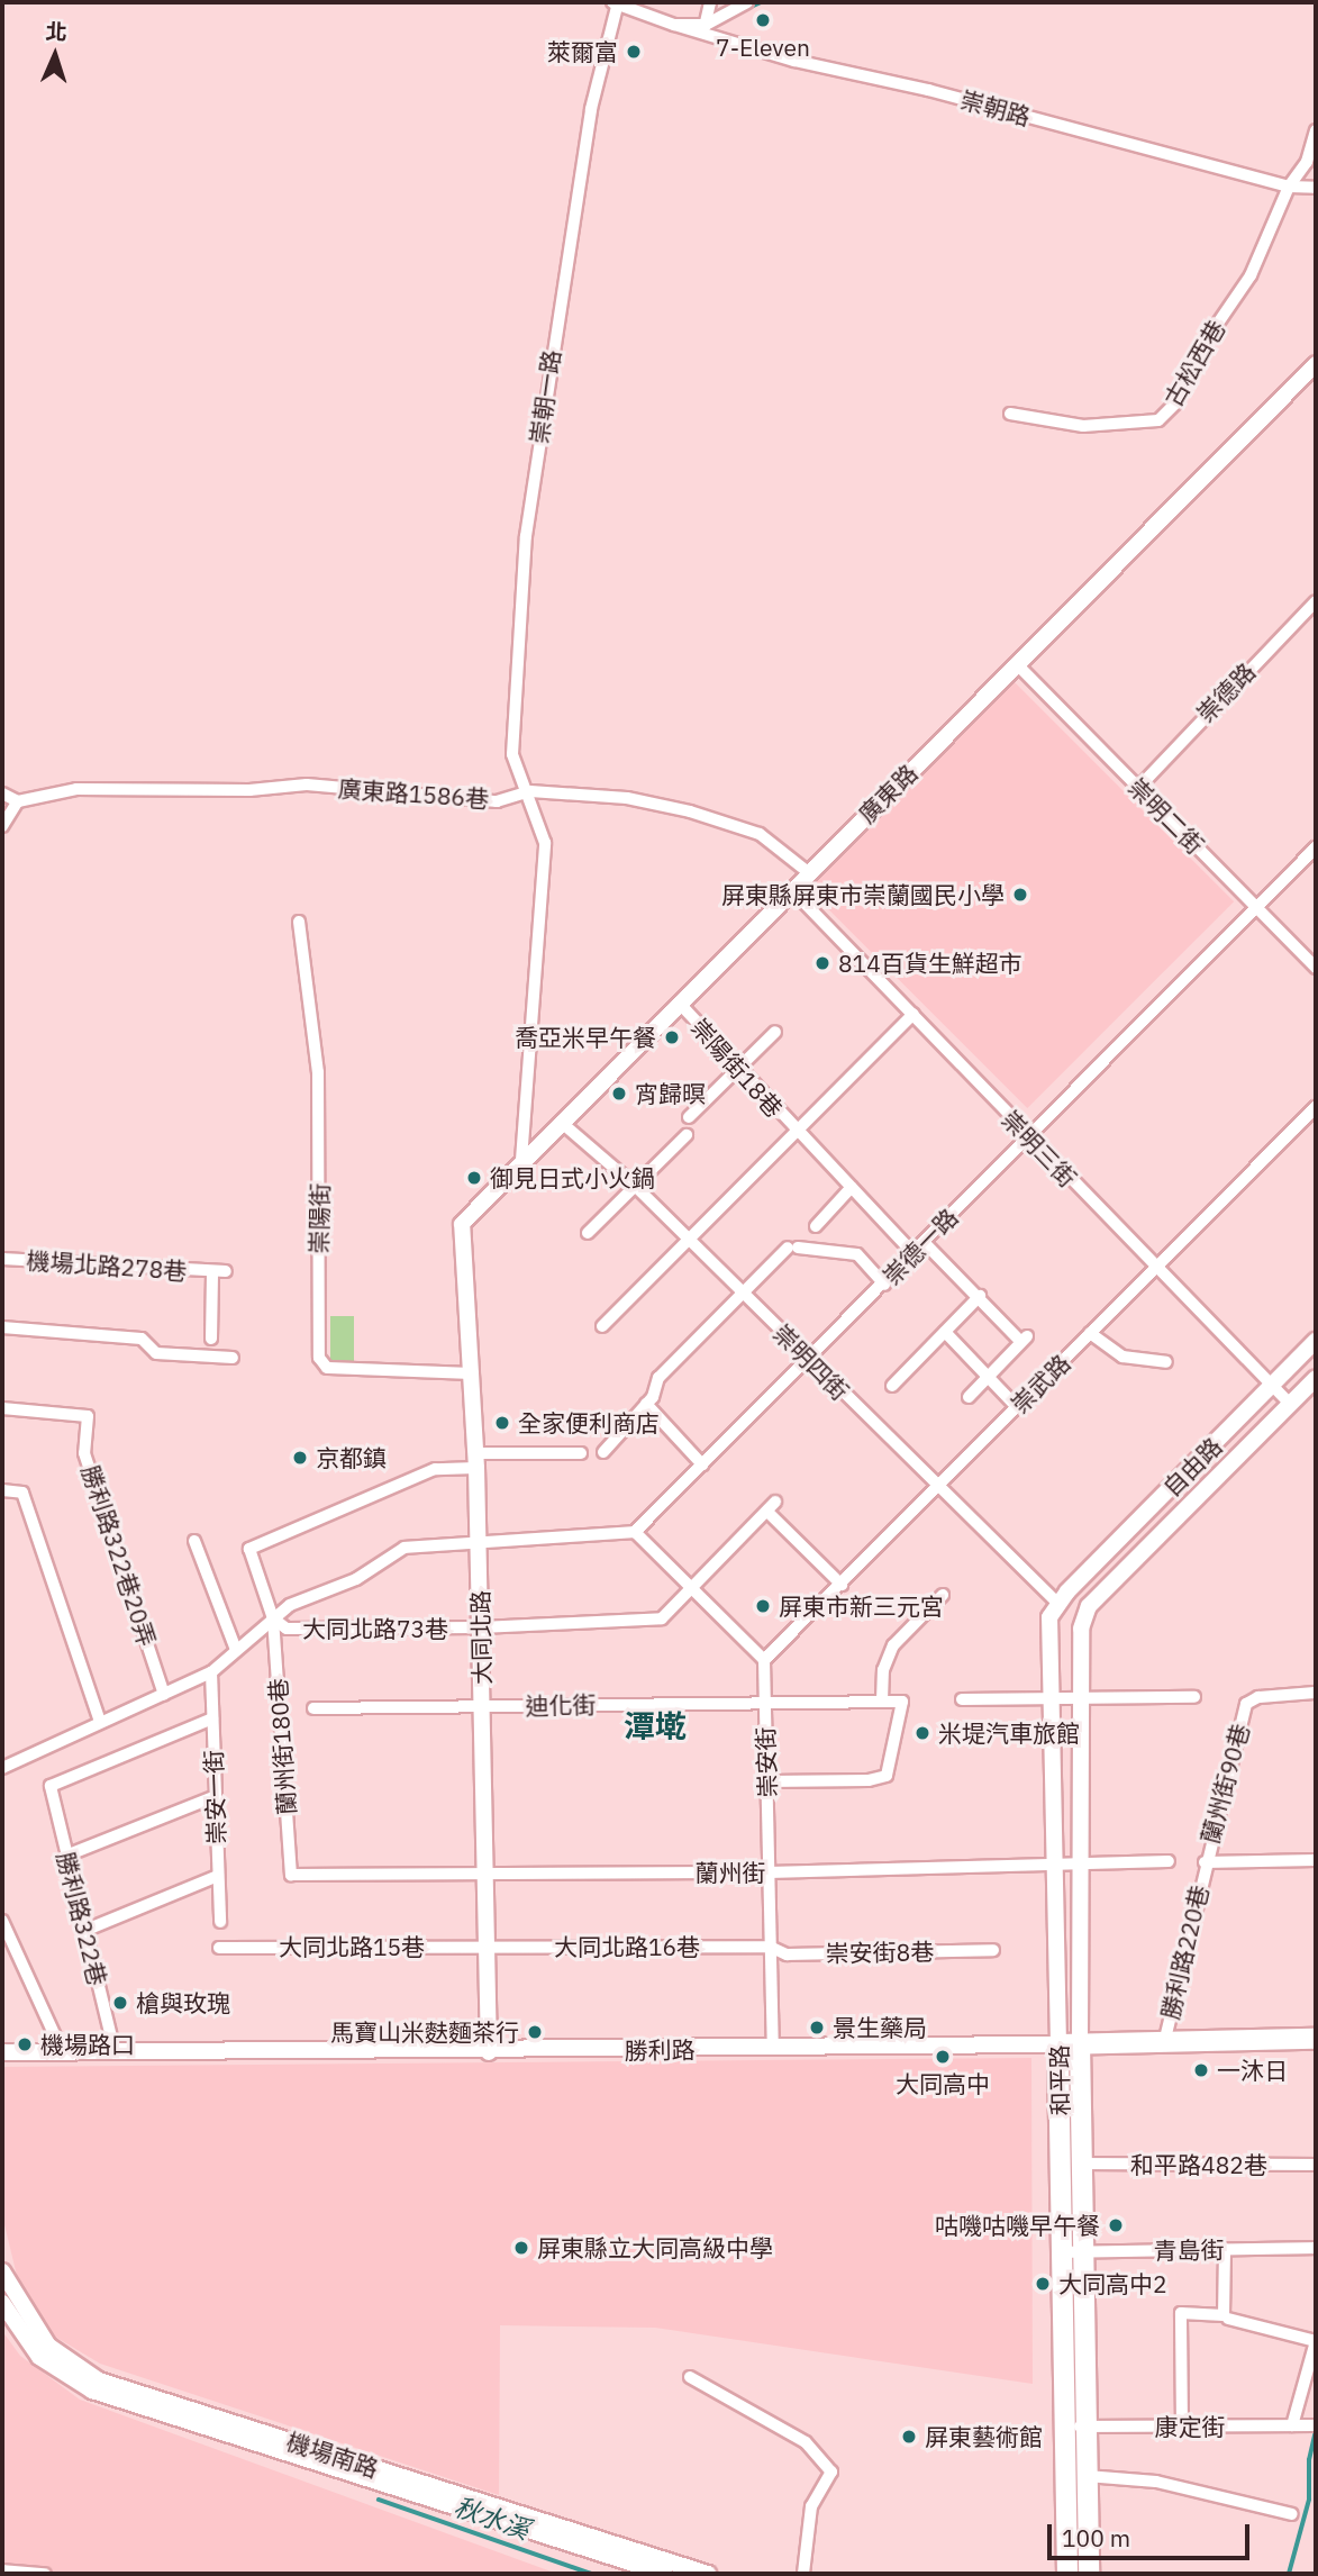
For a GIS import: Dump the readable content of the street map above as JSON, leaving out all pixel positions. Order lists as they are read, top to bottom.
{
  "streets": {
    "main road": ["勝利路", "和平路"],
    "street": [
      "崇朝路",
      "古松西巷",
      "崇朝一路",
      "崇德路",
      "廣東路1586巷",
      "廣東路",
      "崇明二街",
      "崇陽街18巷",
      "崇明三街",
      "崇陽街",
      "崇德一路",
      "機場北路278巷",
      "崇明四街",
      "崇武路",
      "自由路",
      "勝利路322巷20弄",
      "大同北路73巷",
      "大同北路",
      "迪化街",
      "蘭州街180巷",
      "崇安街",
      "蘭州街90巷",
      "崇安一街",
      "蘭州街",
      "勝利路322巷",
      "大同北路15巷",
      "大同北路16巷",
      "崇安街8巷",
      "勝利路220巷",
      "和平路482巷",
      "青島街",
      "康定街",
      "機場南路"
    ]
  },
  "crossings": [
    ["崇朝路", "古松西巷"],
    ["崇朝一路", "廣東路1586巷"],
    ["崇德路", "崇明二街"],
    ["廣東路1586巷", "廣東路"],
    ["廣東路", "崇明二街"],
    ["廣東路", "崇陽街18巷"],
    ["廣東路", "崇明三街"],
    ["廣東路", "崇明四街"],
    ["廣東路", "大同北路"],
    ["崇明二街", "崇德一路"],
    ["崇陽街18巷", "崇德一路"],
    ["崇明三街", "崇德一路"],
    ["崇明三街", "崇武路"],
    ["崇明三街", "自由路"],
    ["崇陽街", "大同北路"],
    ["崇德一路", "崇明四街"],
    ["崇明四街", "崇武路"],
    ["崇明四街", "自由路"],
    ["崇明四街", "和平路"],
    ["崇武路", "大同北路73巷"],
    ["崇武路", "崇安街"],
    ["自由路", "和平路"],
    ["大同北路73巷", "大同北路"],
    ["大同北路73巷", "蘭州街180巷"],
    ["大同北路", "迪化街"],
    ["大同北路", "蘭州街180巷"],
    ["大同北路", "蘭州街"],
    ["大同北路", "大同北路15巷"],
    ["大同北路", "大同北路16巷"],
    ["大同北路", "勝利路"],
    ["迪化街", "崇安街"],
    ["蘭州街180巷", "蘭州街"],
    ["崇安街", "蘭州街"],
    ["崇安街", "大同北路16巷"],
    ["崇安街", "崇安街8巷"],
    ["崇安街", "勝利路"],
    ["蘭州街90巷", "勝利路220巷"],
    ["崇安一街", "勝利路322巷"],
    ["蘭州街", "和平路"],
    ["勝利路322巷", "勝利路"],
    ["大同北路15巷", "大同北路16巷"],
    ["大同北路16巷", "崇安街8巷"],
    ["勝利路220巷", "勝利路"],
    ["勝利路", "和平路"],
    ["和平路", "和平路482巷"],
    ["和平路", "青島街"],
    ["和平路", "康定街"]
  ],
  "districts": ["潭墘"],
  "water": ["秋水溪"],
  "places": [
    "7-Eleven",
    "萊爾富",
    "屏東縣屏東市崇蘭國民小學",
    "814百貨生鮮超市",
    "喬亞米早午餐",
    "宵歸暝",
    "御見日式小火鍋",
    "全家便利商店",
    "京都鎮",
    "屏東市新三元宮",
    "米堤汽車旅館",
    "槍與玫瑰",
    "景生藥局",
    "馬寶山米麩麵茶行",
    "機場路口",
    "大同高中",
    "一沐日",
    "咕嘰咕嘰早午餐",
    "屏東縣立大同高級中學",
    "大同高中2",
    "屏東藝術館"
  ],
  "scale_bar": "100 m",
  "north": "top"
}
